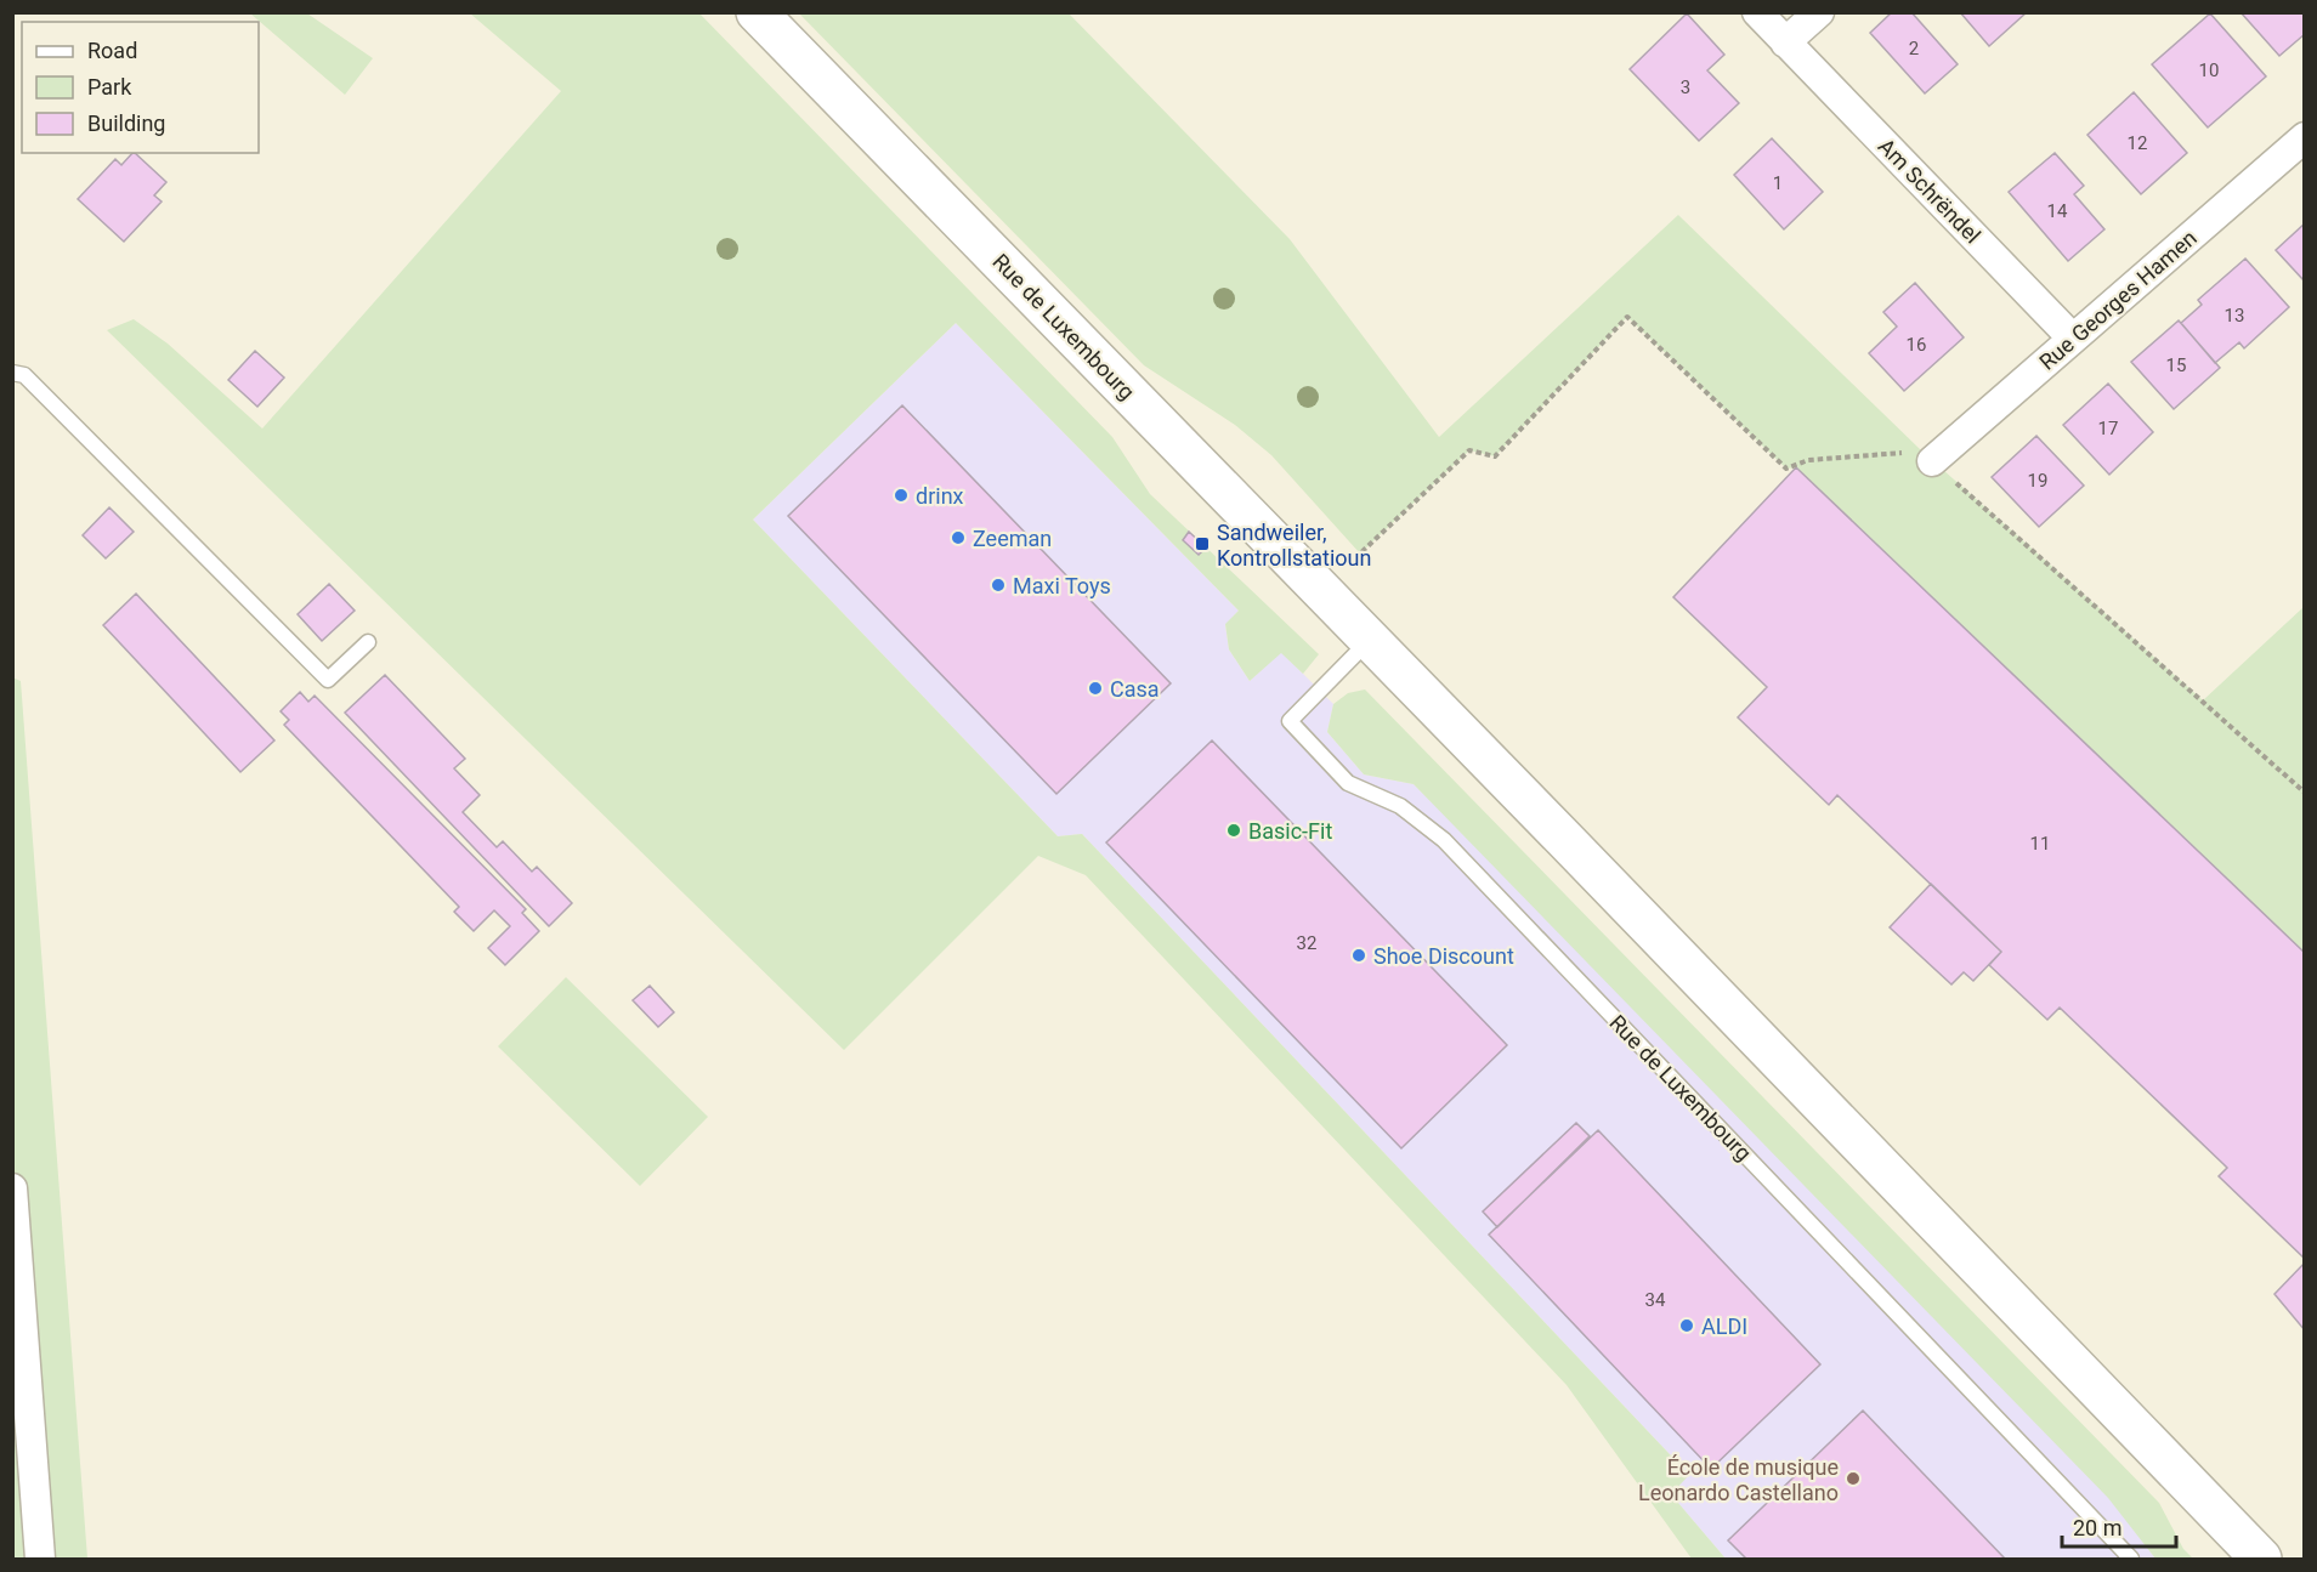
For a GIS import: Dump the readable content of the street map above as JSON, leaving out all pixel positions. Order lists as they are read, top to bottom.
{
  "streets": {
    "main road": ["Rue de Luxembourg"],
    "street": ["Am Schrëndel", "Rue Georges Hamen"]
  },
  "crossings": [
    ["Am Schrëndel", "Rue Georges Hamen"]
  ],
  "places": {
    "other": [
      "drinx",
      "Zeeman",
      "Maxi Toys",
      "Casa",
      "Basic-Fit",
      "Shoe Discount",
      "ALDI",
      "École de musique Leonardo Castellano"
    ],
    "transit": ["Sandweiler, Kontrollstatioun"]
  },
  "house_numbers": [
    "2",
    "10",
    "3",
    "12",
    "1",
    "14",
    "13",
    "16",
    "15",
    "17",
    "19",
    "11",
    "32",
    "34"
  ],
  "legend": ["Road", "Park", "Building"],
  "scale_bar": "20 m"
}
